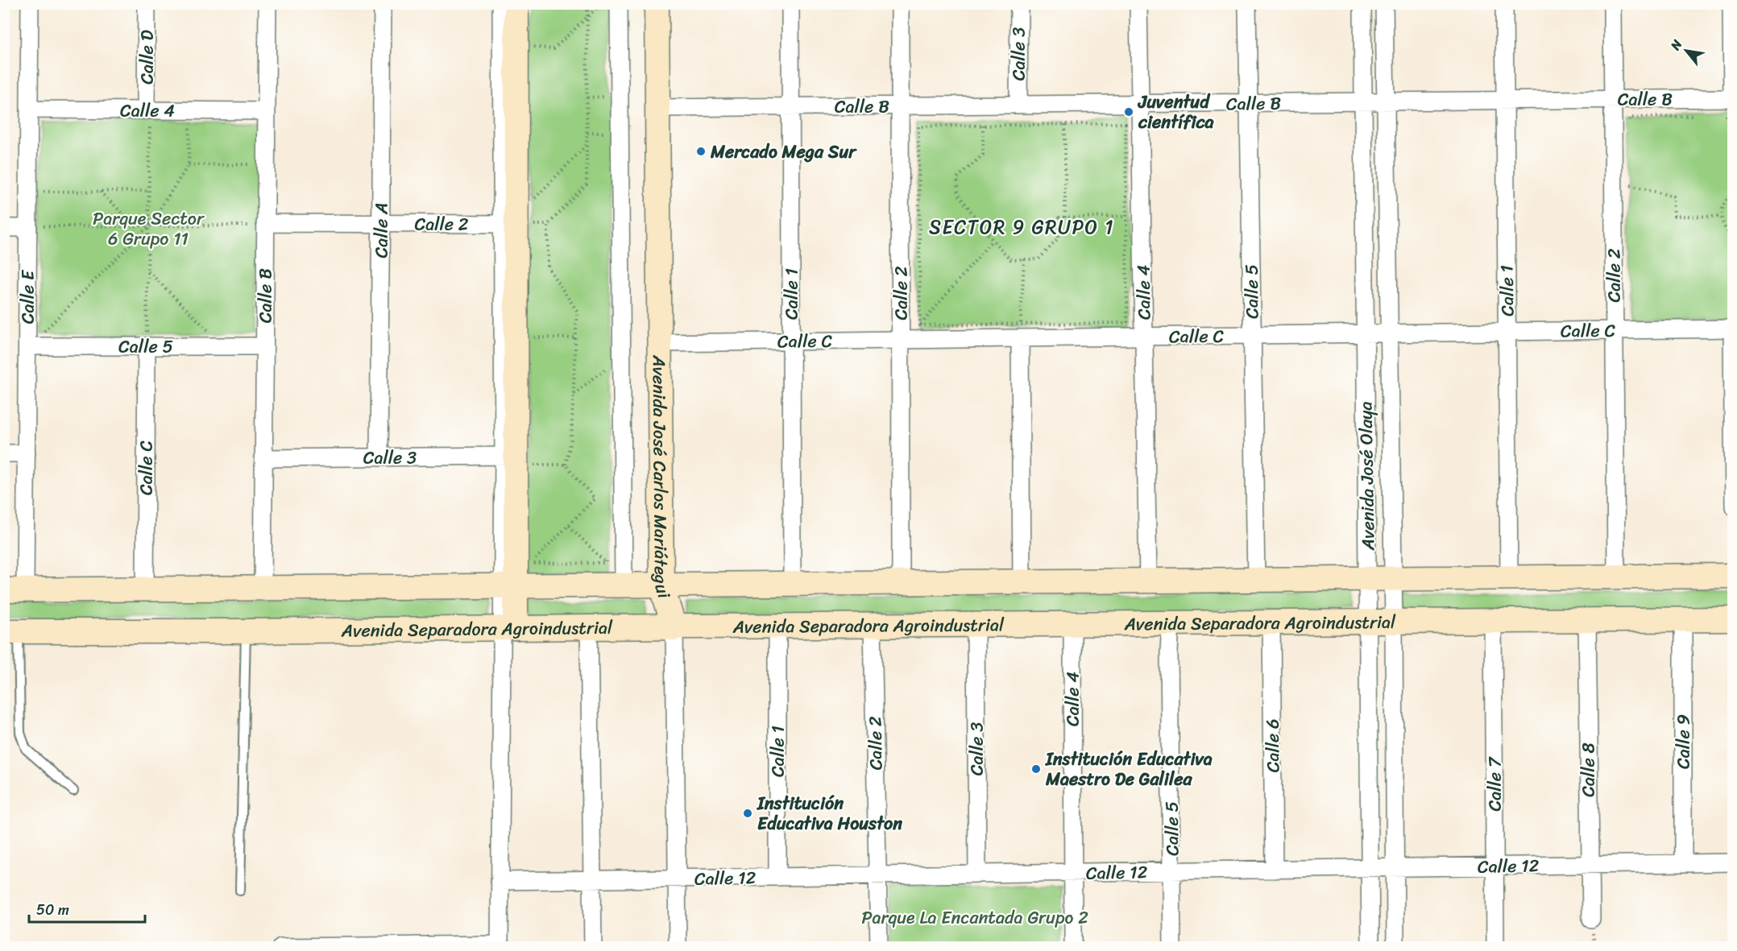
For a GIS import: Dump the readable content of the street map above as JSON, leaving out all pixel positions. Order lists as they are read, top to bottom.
{
  "streets": {
    "street": [
      "Calle 3",
      "Calle D",
      "Calle B",
      "Calle 4",
      "Calle 2",
      "Calle A",
      "Calle 1",
      "Calle 5",
      "Calle E",
      "Calle C",
      "Avenida José Carlos Mariátegui",
      "Avenida José Olaya",
      "Avenida Separadora Agroindustrial",
      "Calle 9",
      "Calle 6",
      "Calle 8",
      "Calle 7",
      "Calle 12"
    ]
  },
  "crossings": [
    ["Calle 3", "Calle B"],
    ["Calle 3", "Calle A"],
    ["Calle 3", "Avenida Separadora Agroindustrial"],
    ["Calle 3", "Calle 12"],
    ["Calle D", "Calle 4"],
    ["Calle B", "Calle 4"],
    ["Calle B", "Calle 2"],
    ["Calle B", "Calle 1"],
    ["Calle B", "Calle 5"],
    ["Calle B", "Avenida José Carlos Mariátegui"],
    ["Calle B", "Avenida José Olaya"],
    ["Calle 4", "Calle E"],
    ["Calle 4", "Calle C"],
    ["Calle 4", "Avenida Separadora Agroindustrial"],
    ["Calle 4", "Calle 12"],
    ["Calle 2", "Calle A"],
    ["Calle 2", "Calle C"],
    ["Calle 2", "Avenida Separadora Agroindustrial"],
    ["Calle 2", "Calle 12"],
    ["Calle 1", "Calle C"],
    ["Calle 1", "Avenida Separadora Agroindustrial"],
    ["Calle 1", "Calle 12"],
    ["Calle 5", "Calle E"],
    ["Calle 5", "Calle C"],
    ["Calle 5", "Avenida Separadora Agroindustrial"],
    ["Calle 5", "Calle 12"],
    ["Calle C", "Avenida José Carlos Mariátegui"],
    ["Calle C", "Avenida José Olaya"],
    ["Avenida José Carlos Mariátegui", "Avenida Separadora Agroindustrial"],
    ["Avenida José Carlos Mariátegui", "Calle 12"],
    ["Avenida José Olaya", "Avenida Separadora Agroindustrial"],
    ["Avenida José Olaya", "Calle 12"],
    ["Avenida Separadora Agroindustrial", "Calle 9"],
    ["Avenida Separadora Agroindustrial", "Calle 6"],
    ["Avenida Separadora Agroindustrial", "Calle 8"],
    ["Avenida Separadora Agroindustrial", "Calle 7"],
    ["Calle 9", "Calle 12"],
    ["Calle 6", "Calle 12"],
    ["Calle 8", "Calle 12"],
    ["Calle 7", "Calle 12"]
  ],
  "districts": ["SECTOR 9 GRUPO 1"],
  "parks": ["Parque Sector 6 Grupo 11", "Parque La Encantada Grupo 2"],
  "places": [
    "Juventud científica",
    "Mercado Mega Sur",
    "Institución Educativa Maestro De Galilea",
    "Institución Educativa Houston"
  ],
  "scale_bar": "50 m",
  "north": "top left"
}
